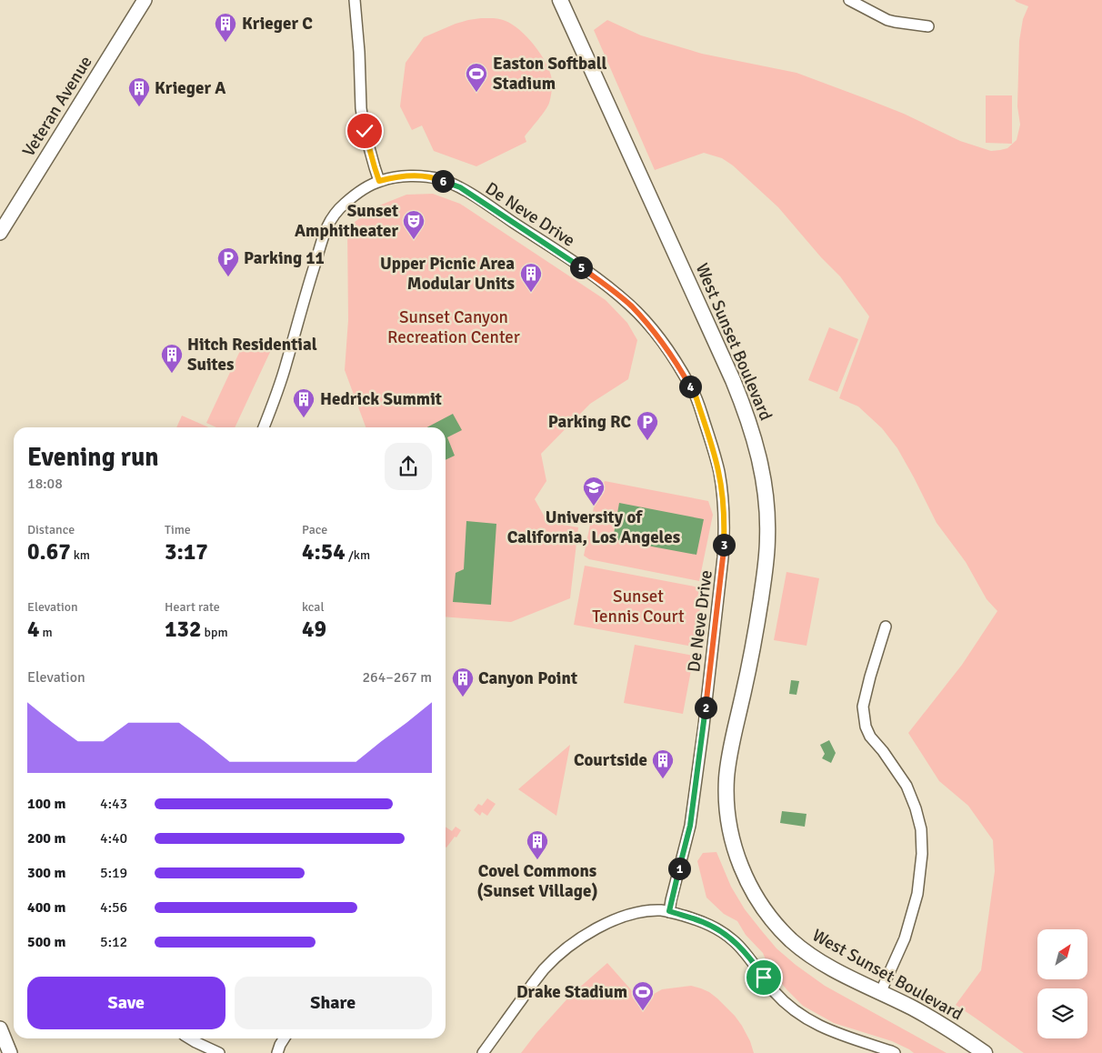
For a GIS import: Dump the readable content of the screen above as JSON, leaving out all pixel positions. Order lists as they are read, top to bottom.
{
  "streets": {
    "main road": ["West Sunset Boulevard"],
    "street": ["Veteran Avenue", "De Neve Drive"]
  },
  "parks": ["Sunset Canyon Recreation Center", "Sunset Tennis Court"],
  "places": {
    "building": [
      "Krieger C",
      "Krieger A",
      "Upper Picnic Area Modular Units",
      "Hitch Residential Suites",
      "Hedrick Summit",
      "Canyon Point",
      "Courtside",
      "Covel Commons (Sunset Village)"
    ],
    "sports": ["Easton Softball Stadium", "Drake Stadium"],
    "theatre": ["Sunset Amphitheater"],
    "parking": ["Parking 11", "Parking RC"],
    "school or university": ["University of California, Los Angeles"]
  },
  "north": "top right",
  "page": {
    "pins": [
      "6",
      "5",
      "4",
      "3",
      "2",
      "1"
    ],
    "heading": ["Evening run", "18:08"],
    "stats": [
      ["Distance", "0.67 km"],
      ["Time", "3:17"],
      ["Pace", "4:54 /km"],
      ["Elevation", "4 m"],
      ["Heart rate", "132 bpm"],
      ["kcal", "49"]
    ],
    "chart": ["Elevation", "264–267 m"],
    "list": [
      {
        "name": "100 m",
        "note": "4:43"
      },
      {
        "name": "200 m",
        "note": "4:40"
      },
      {
        "name": "300 m",
        "note": "5:19"
      },
      {
        "name": "400 m",
        "note": "4:56"
      },
      {
        "name": "500 m",
        "note": "5:12"
      }
    ],
    "buttons": ["Save", "Share"]
  }
}
